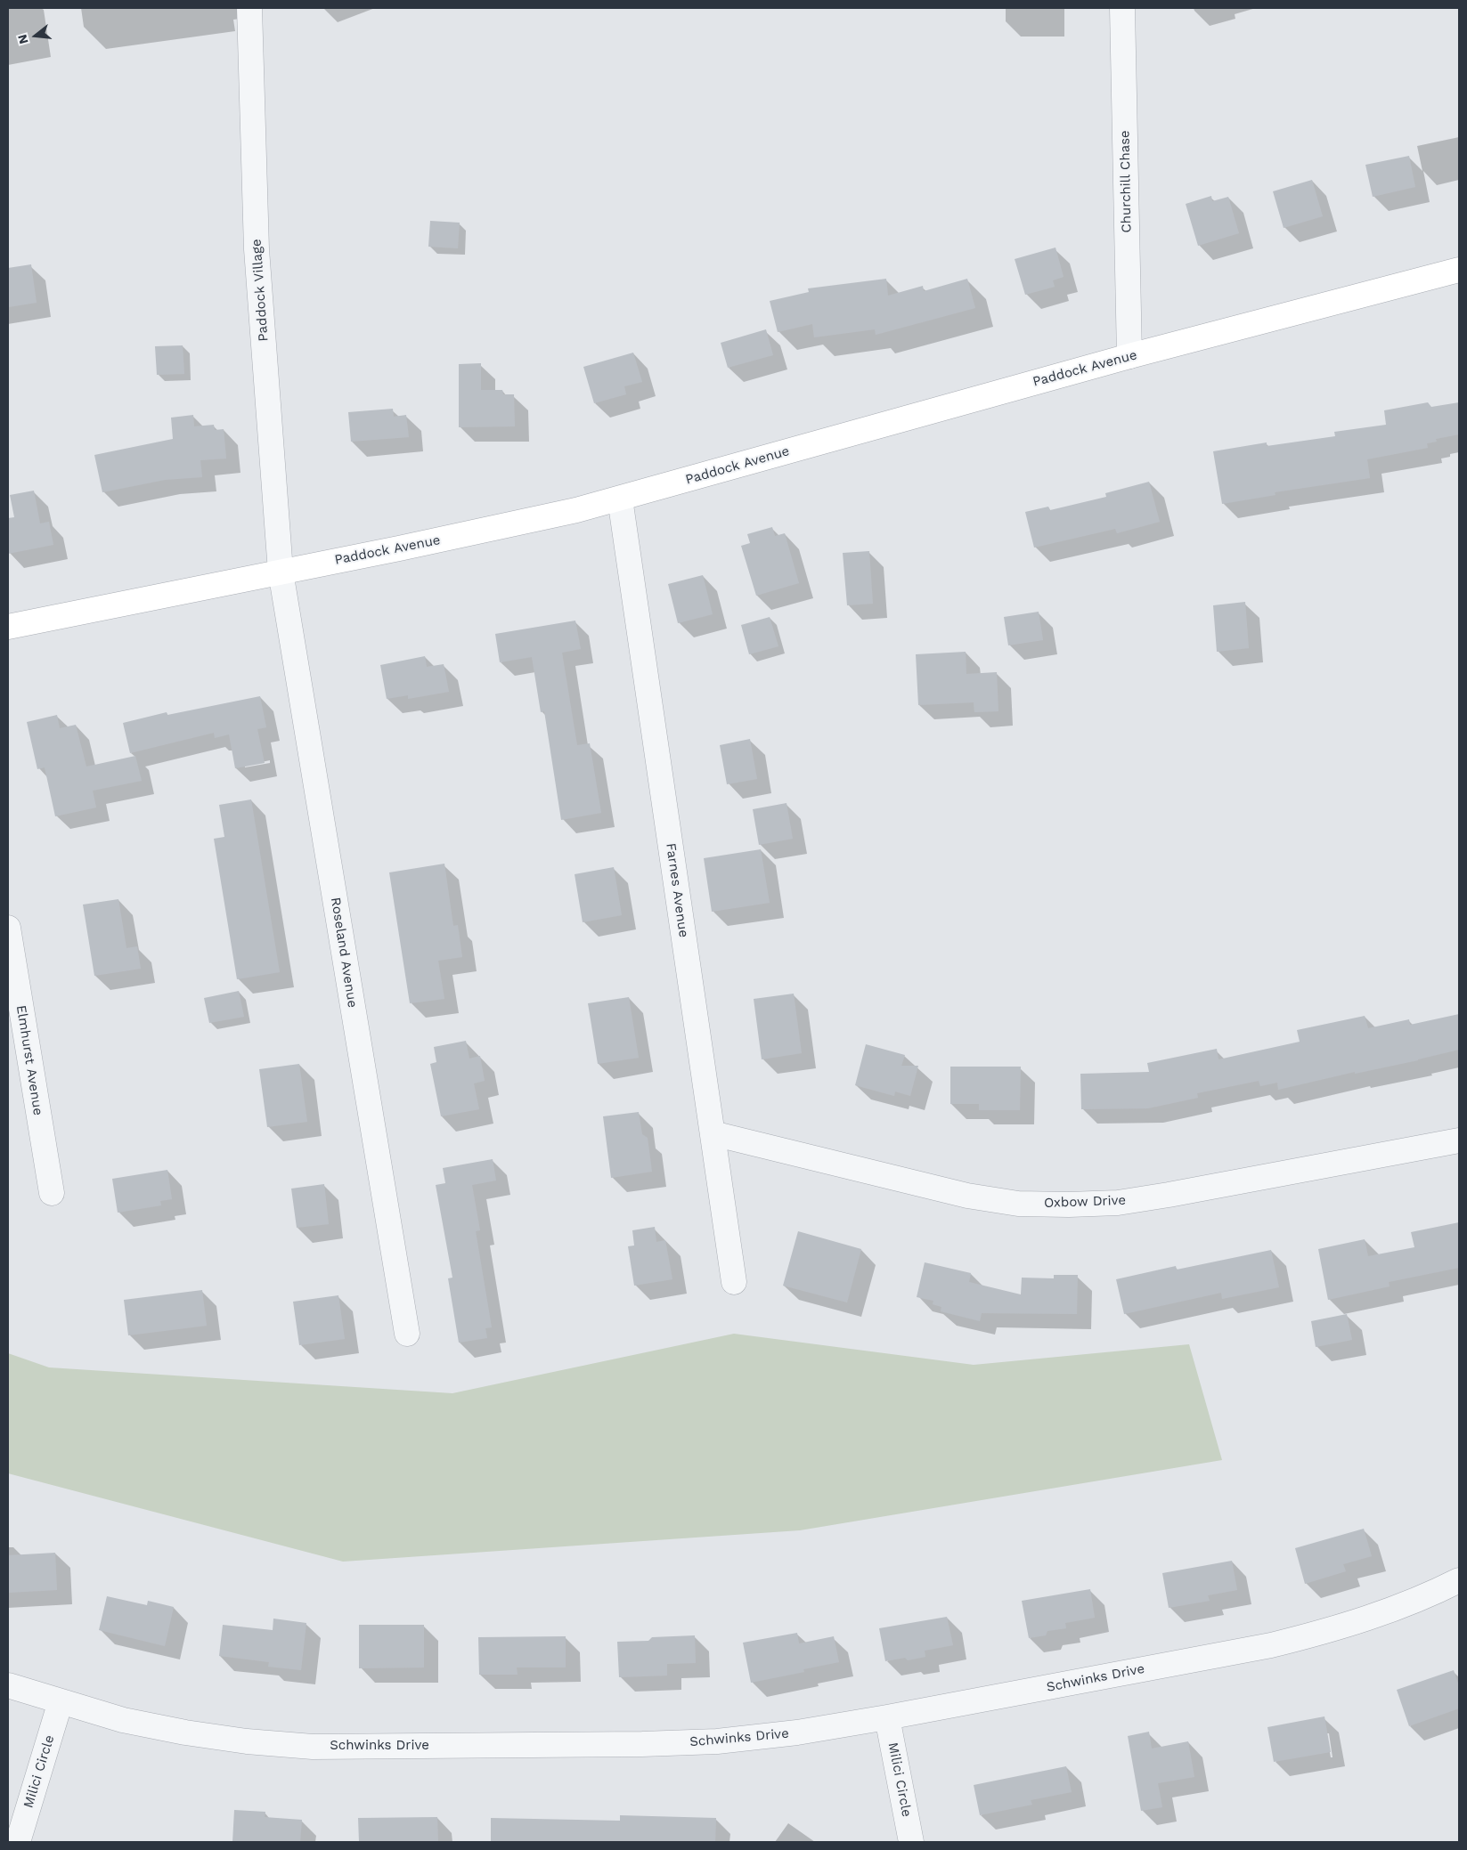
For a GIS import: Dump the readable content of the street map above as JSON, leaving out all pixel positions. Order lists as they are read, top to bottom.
{
  "streets": {
    "main road": ["Paddock Avenue"],
    "street": [
      "Churchill Chase",
      "Paddock Village",
      "Farnes Avenue",
      "Roseland Avenue",
      "Elmhurst Avenue",
      "Oxbow Drive",
      "Schwinks Drive",
      "Milici Circle"
    ]
  },
  "crossings": [
    ["Churchill Chase", "Paddock Avenue"],
    ["Paddock Village", "Paddock Avenue"],
    ["Paddock Village", "Roseland Avenue"],
    ["Paddock Avenue", "Farnes Avenue"],
    ["Paddock Avenue", "Roseland Avenue"],
    ["Farnes Avenue", "Oxbow Drive"],
    ["Schwinks Drive", "Milici Circle"]
  ],
  "north": "left"
}
